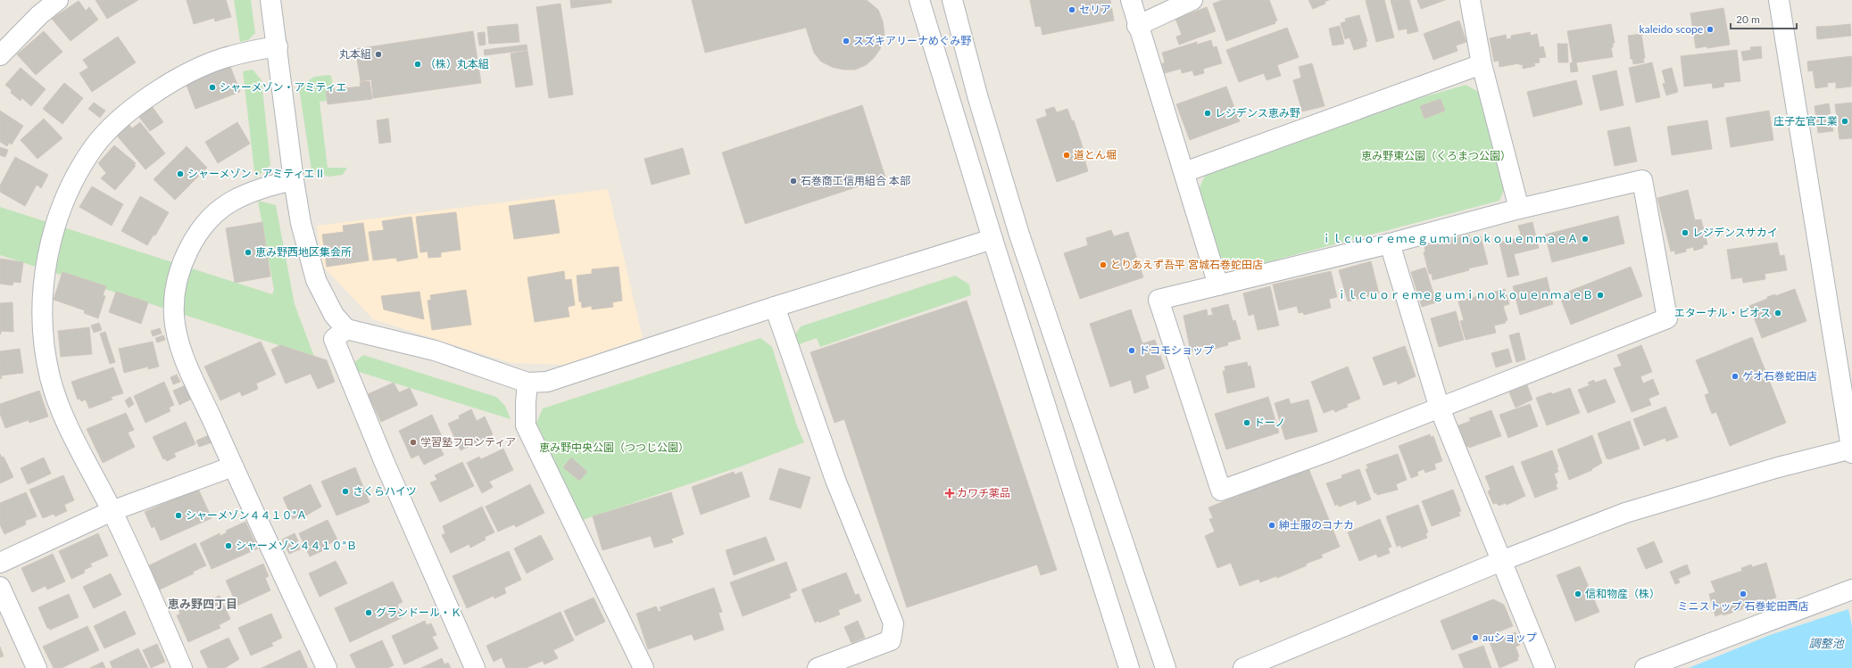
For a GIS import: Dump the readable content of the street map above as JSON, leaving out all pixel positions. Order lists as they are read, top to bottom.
{
  "districts": ["恵み野四丁目"],
  "water": ["調整池"],
  "parks": ["恵み野東公園（くろまつ公園）", "恵み野中央公園（つつじ公園）"],
  "places": {
    "other": [
      "セリア",
      "kaleido scope",
      "スズキアリーナめぐみ野",
      "丸本組",
      "（株）丸本組",
      "シャーメゾン・アミティエ",
      "レジデンス恵み野",
      "庄子左官工業",
      "道とん堀",
      "シャーメゾン・アミティエⅡ",
      "石巻商工信用組合 本部",
      "レジデンスサカイ",
      "ｉｌｃｕｏｒｅｍｅｇｕｍｉｎｏｋｏｕｅｎｍａｅＡ",
      "恵み野西地区集会所",
      "とりあえず吾平 宮城石巻蛇田店",
      "ｉｌｃｕｏｒｅｍｅｇｕｍｉｎｏｋｏｕｅｎｍａｅＢ",
      "エターナル・ビオス",
      "ドコモショップ",
      "ゲオ石巻蛇田店",
      "ドーノ",
      "学習塾フロンティア",
      "さくらハイツ",
      "シャーメゾン４４１０”Ａ",
      "紳士服のコナカ",
      "シャーメゾン４４１０”Ｂ",
      "信和物産（株）",
      "ミニストップ 石巻蛇田西店",
      "グランドール・Ｋ",
      "auショップ"
    ],
    "health": ["カワチ薬品"]
  },
  "scale_bar": "20 m"
}
